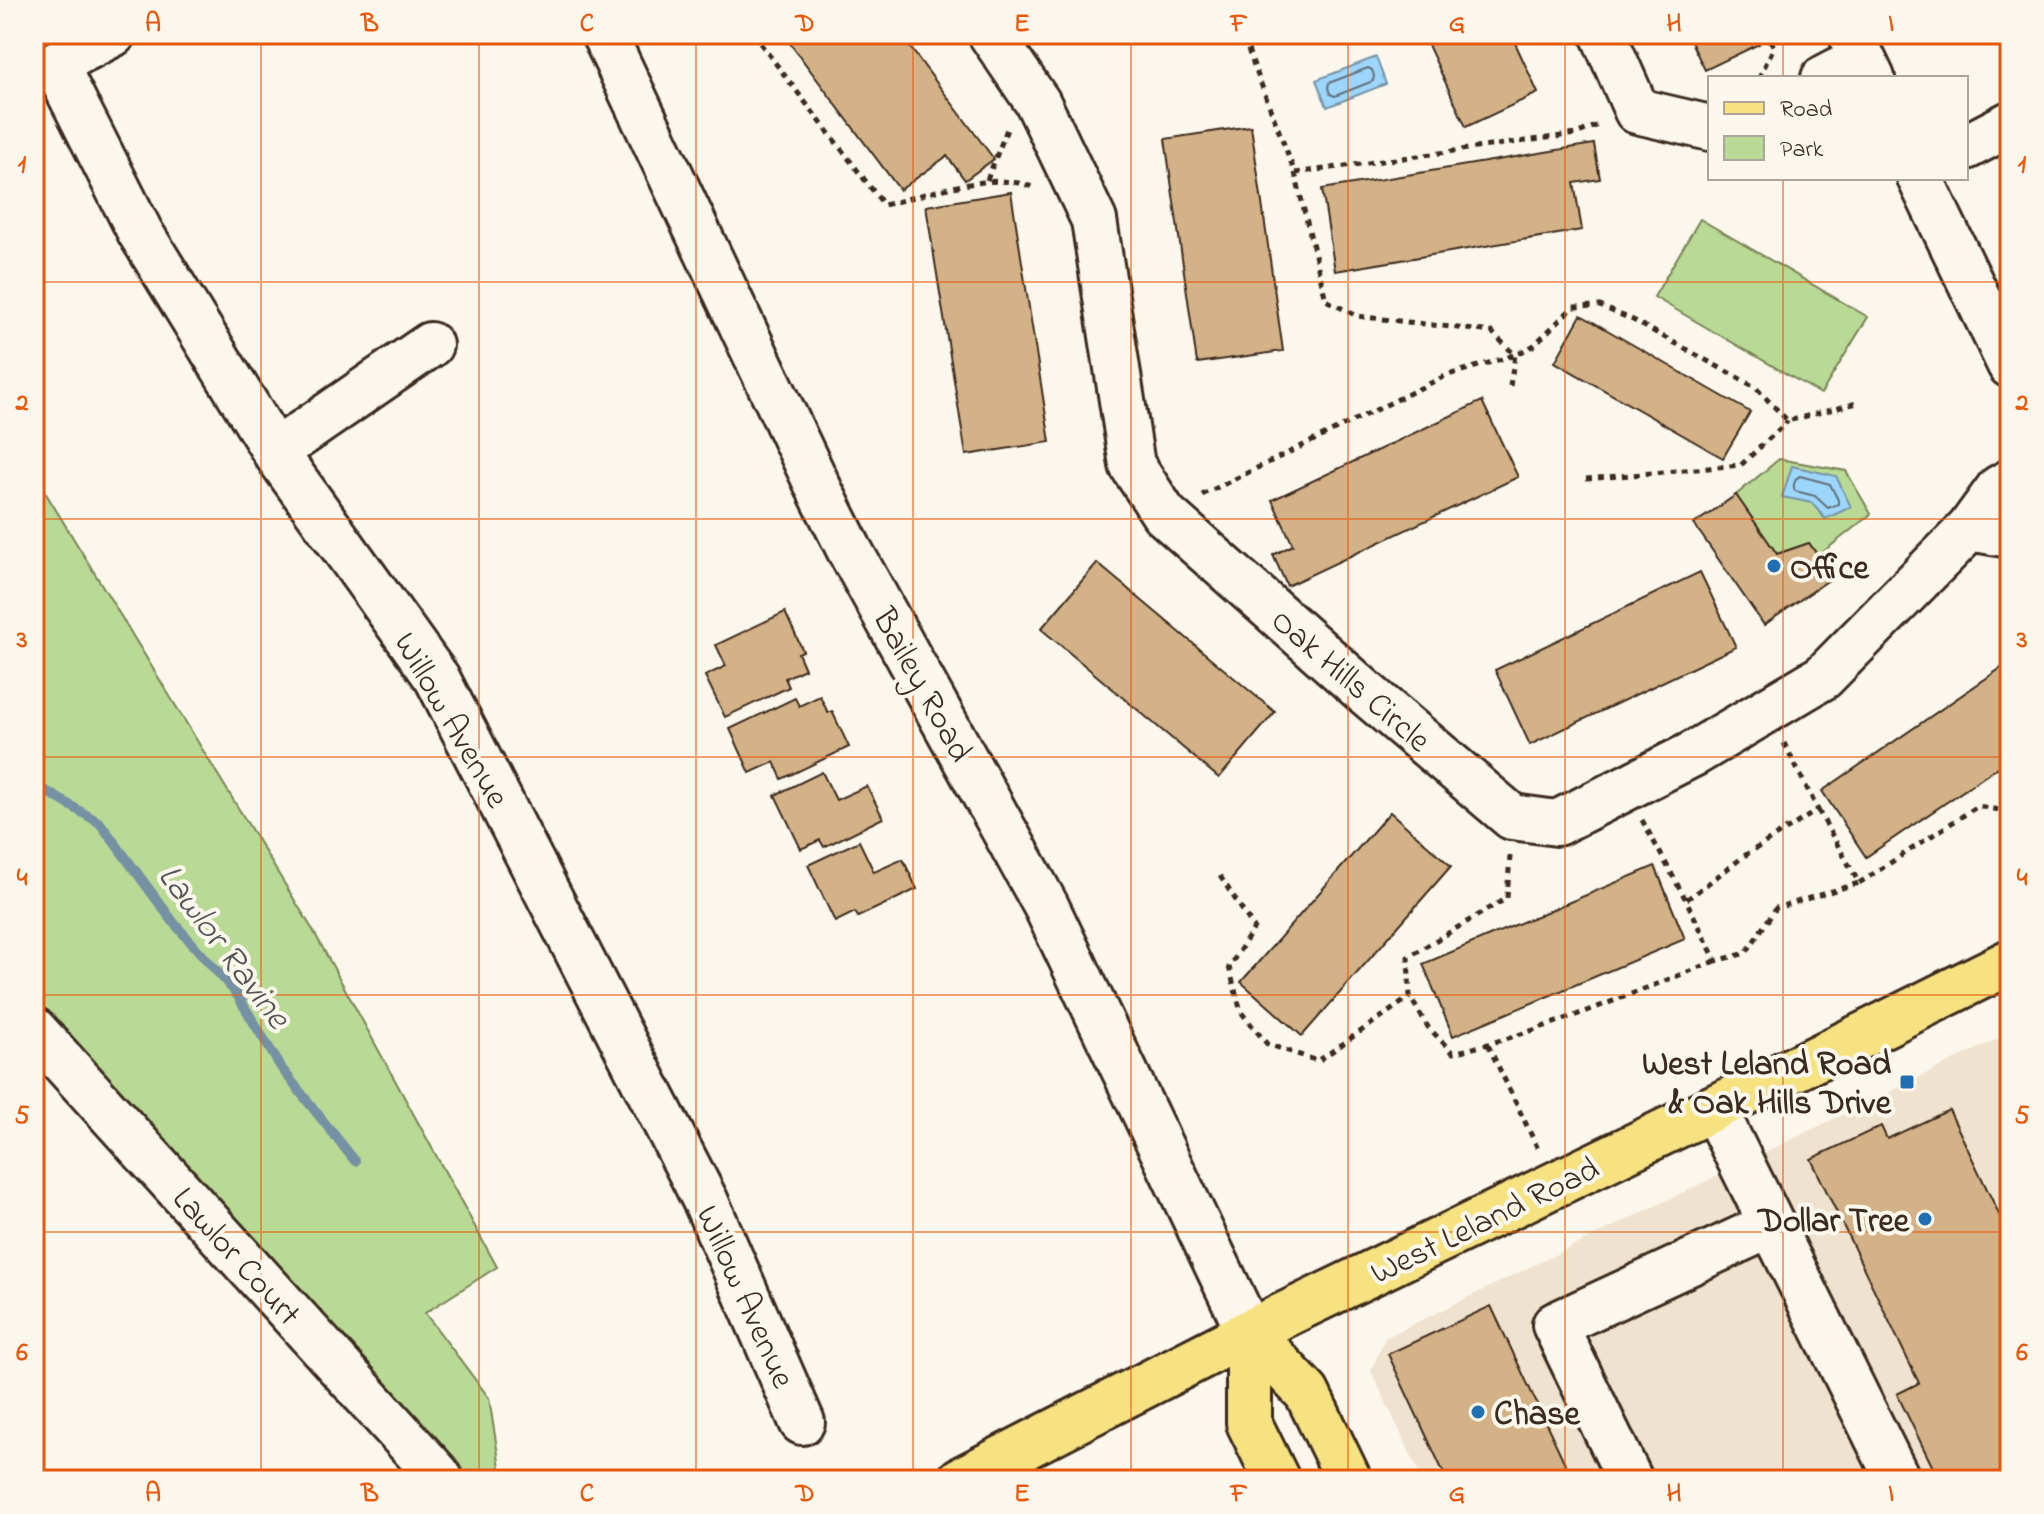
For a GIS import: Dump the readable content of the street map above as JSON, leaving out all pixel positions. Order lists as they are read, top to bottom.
{
  "streets": {
    "main road": ["Bailey Road", "West Leland Road"],
    "street": ["Oak Hills Circle", "Willow Avenue", "Lawlor Court"]
  },
  "crossings": [
    ["Bailey Road", "West Leland Road"]
  ],
  "water": ["Lawlor Ravine"],
  "places": {
    "other": ["Office", "Dollar Tree", "Chase"],
    "transit": ["West Leland Road & Oak Hills Drive"]
  },
  "legend": ["Road", "Park"],
  "grid": {
    "columns": [
      "A",
      "B",
      "C",
      "D",
      "E",
      "F",
      "G",
      "H",
      "I"
    ],
    "rows": [
      "1",
      "2",
      "3",
      "4",
      "5",
      "6"
    ]
  }
}
